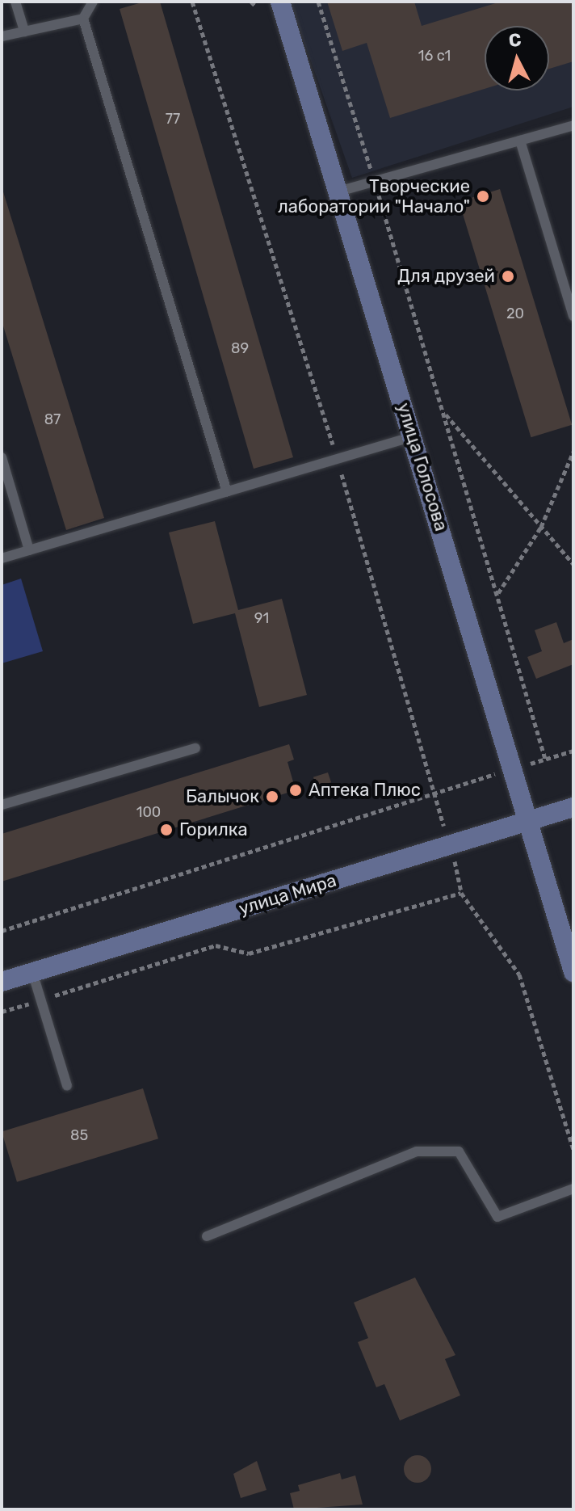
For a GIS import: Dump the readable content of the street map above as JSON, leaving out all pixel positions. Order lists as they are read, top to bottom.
{
  "streets": {
    "main road": ["улица Голосова", "улица Мира"]
  },
  "crossings": [
    ["улица Голосова", "улица Мира"]
  ],
  "places": [
    "Творческие лаборатории \"Начало\"",
    "Для друзей",
    "Аптека Плюс",
    "Балычок",
    "Горилка"
  ],
  "house_numbers": [
    "16 с1",
    "77",
    "20",
    "89",
    "87",
    "91",
    "100",
    "85"
  ],
  "north": "top"
}
